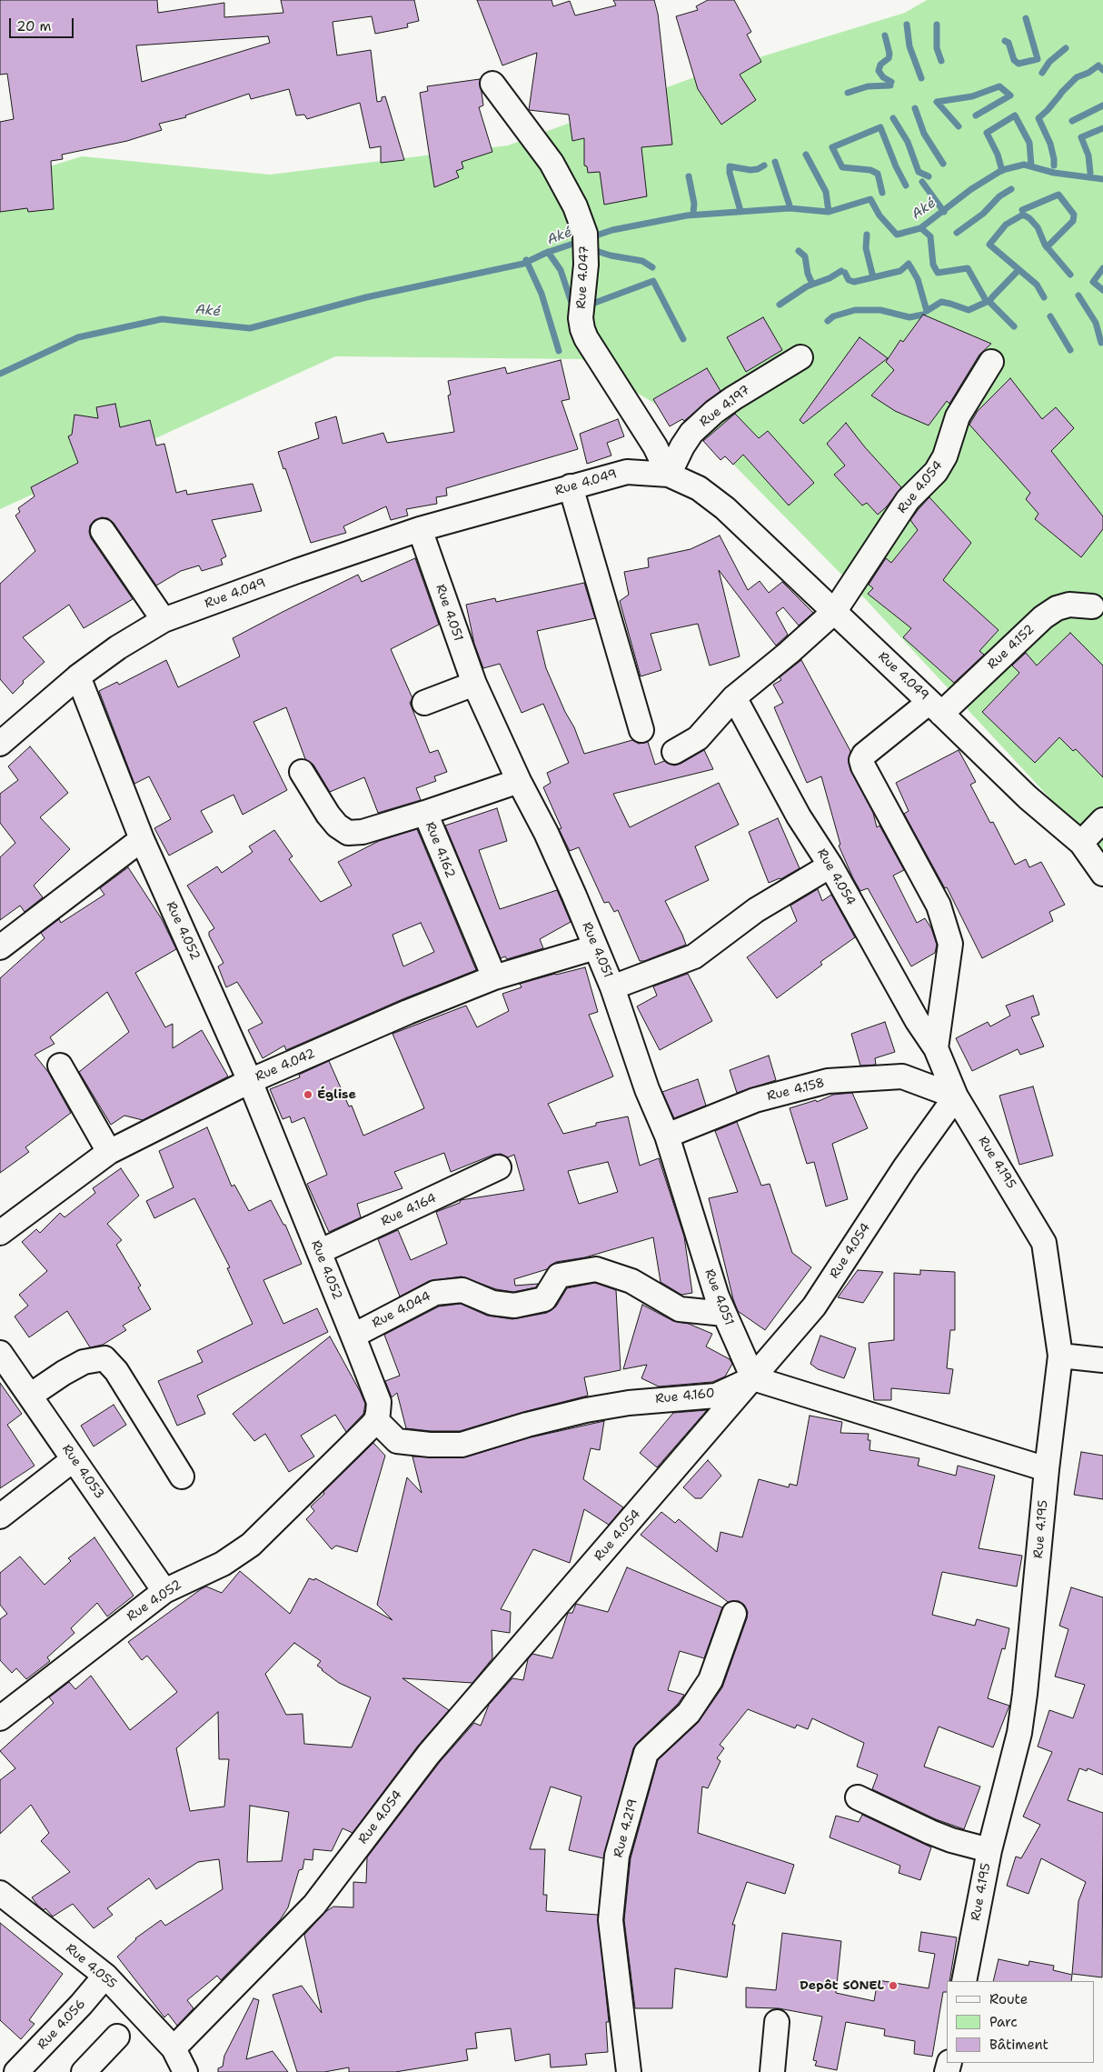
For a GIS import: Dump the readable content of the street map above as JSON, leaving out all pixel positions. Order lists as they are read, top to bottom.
{
  "streets": {
    "street": [
      "Rue 4.047",
      "Rue 4.197",
      "Rue 4.049",
      "Rue 4.054",
      "Rue 4.051",
      "Rue 4.152",
      "Rue 4.162",
      "Rue 4.052",
      "Rue 4.042",
      "Rue 4.158",
      "Rue 4.195",
      "Rue 4.164",
      "Rue 4.044",
      "Rue 4.160",
      "Rue 4.053",
      "Rue 4.219",
      "Rue 4.055",
      "Rue 4.056"
    ]
  },
  "crossings": [
    ["Rue 4.047", "Rue 4.197"],
    ["Rue 4.047", "Rue 4.049"],
    ["Rue 4.197", "Rue 4.049"],
    ["Rue 4.049", "Rue 4.054"],
    ["Rue 4.049", "Rue 4.051"],
    ["Rue 4.049", "Rue 4.152"],
    ["Rue 4.049", "Rue 4.052"],
    ["Rue 4.054", "Rue 4.051"],
    ["Rue 4.054", "Rue 4.152"],
    ["Rue 4.054", "Rue 4.158"],
    ["Rue 4.054", "Rue 4.195"],
    ["Rue 4.054", "Rue 4.160"],
    ["Rue 4.054", "Rue 4.055"],
    ["Rue 4.051", "Rue 4.162"],
    ["Rue 4.051", "Rue 4.042"],
    ["Rue 4.051", "Rue 4.158"],
    ["Rue 4.051", "Rue 4.044"],
    ["Rue 4.051", "Rue 4.160"],
    ["Rue 4.162", "Rue 4.042"],
    ["Rue 4.052", "Rue 4.042"],
    ["Rue 4.052", "Rue 4.164"],
    ["Rue 4.052", "Rue 4.044"],
    ["Rue 4.052", "Rue 4.160"],
    ["Rue 4.052", "Rue 4.053"],
    ["Rue 4.158", "Rue 4.195"],
    ["Rue 4.055", "Rue 4.056"]
  ],
  "water": ["Aké"],
  "places": ["Église", "Depôt SONEL"],
  "legend": ["Route", "Parc", "Bâtiment"],
  "scale_bar": "20 m"
}
